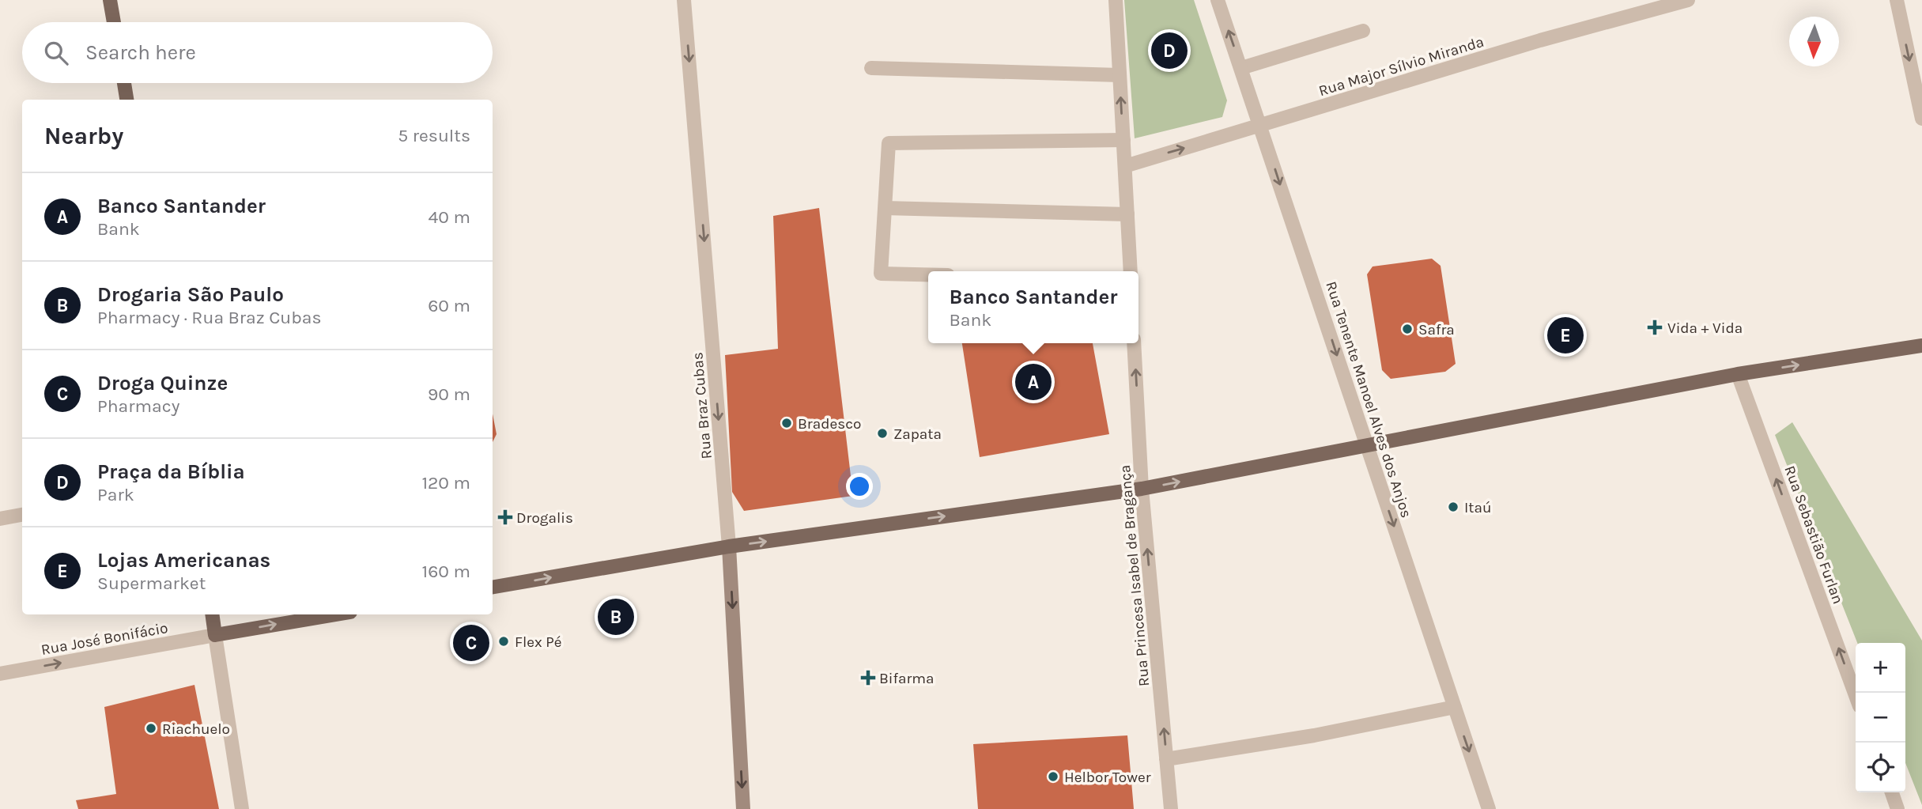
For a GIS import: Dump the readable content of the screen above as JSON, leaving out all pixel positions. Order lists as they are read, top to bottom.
{
  "streets": {
    "main road": ["Rua Braz Cubas"],
    "street": [
      "Rua Major Sílvio Miranda",
      "Rua Tenente Manoel Alves dos Anjos",
      "Rua Sebastião Furlan",
      "Rua Princesa Isabel de Bragança",
      "Rua José Bonifácio"
    ]
  },
  "crossings": [
    ["Rua Major Sílvio Miranda", "Rua Tenente Manoel Alves dos Anjos"]
  ],
  "one_way": [
    "Rua Tenente Manoel Alves dos Anjos",
    "Rua Braz Cubas",
    "Rua Sebastião Furlan",
    "Rua Princesa Isabel de Bragança",
    "Rua José Bonifácio"
  ],
  "places": {
    "health": ["Vida + Vida", "Drogalis", "Bifarma"],
    "other": [
      "Safra",
      "Bradesco",
      "Zapata",
      "Itaú",
      "Flex Pé",
      "Riachuelo",
      "Helbor Tower"
    ]
  },
  "north": "bottom",
  "page": {
    "search": "Search here",
    "pins": [
      "D",
      "E",
      "A",
      "B",
      "C"
    ],
    "heading": ["Nearby", "5 results"],
    "list": [
      {
        "mark": "A",
        "name": "Banco Santander",
        "note": "Bank",
        "value": "40 m"
      },
      {
        "mark": "B",
        "name": "Drogaria São Paulo",
        "note": "Pharmacy · Rua Braz Cubas",
        "value": "60 m"
      },
      {
        "mark": "C",
        "name": "Droga Quinze",
        "note": "Pharmacy",
        "value": "90 m"
      },
      {
        "mark": "D",
        "name": "Praça da Bíblia",
        "note": "Park",
        "value": "120 m"
      },
      {
        "mark": "E",
        "name": "Lojas Americanas",
        "note": "Supermarket",
        "value": "160 m"
      }
    ],
    "popup": ["Banco Santander", "Bank"],
    "map_buttons": ["+", "−"]
  }
}
